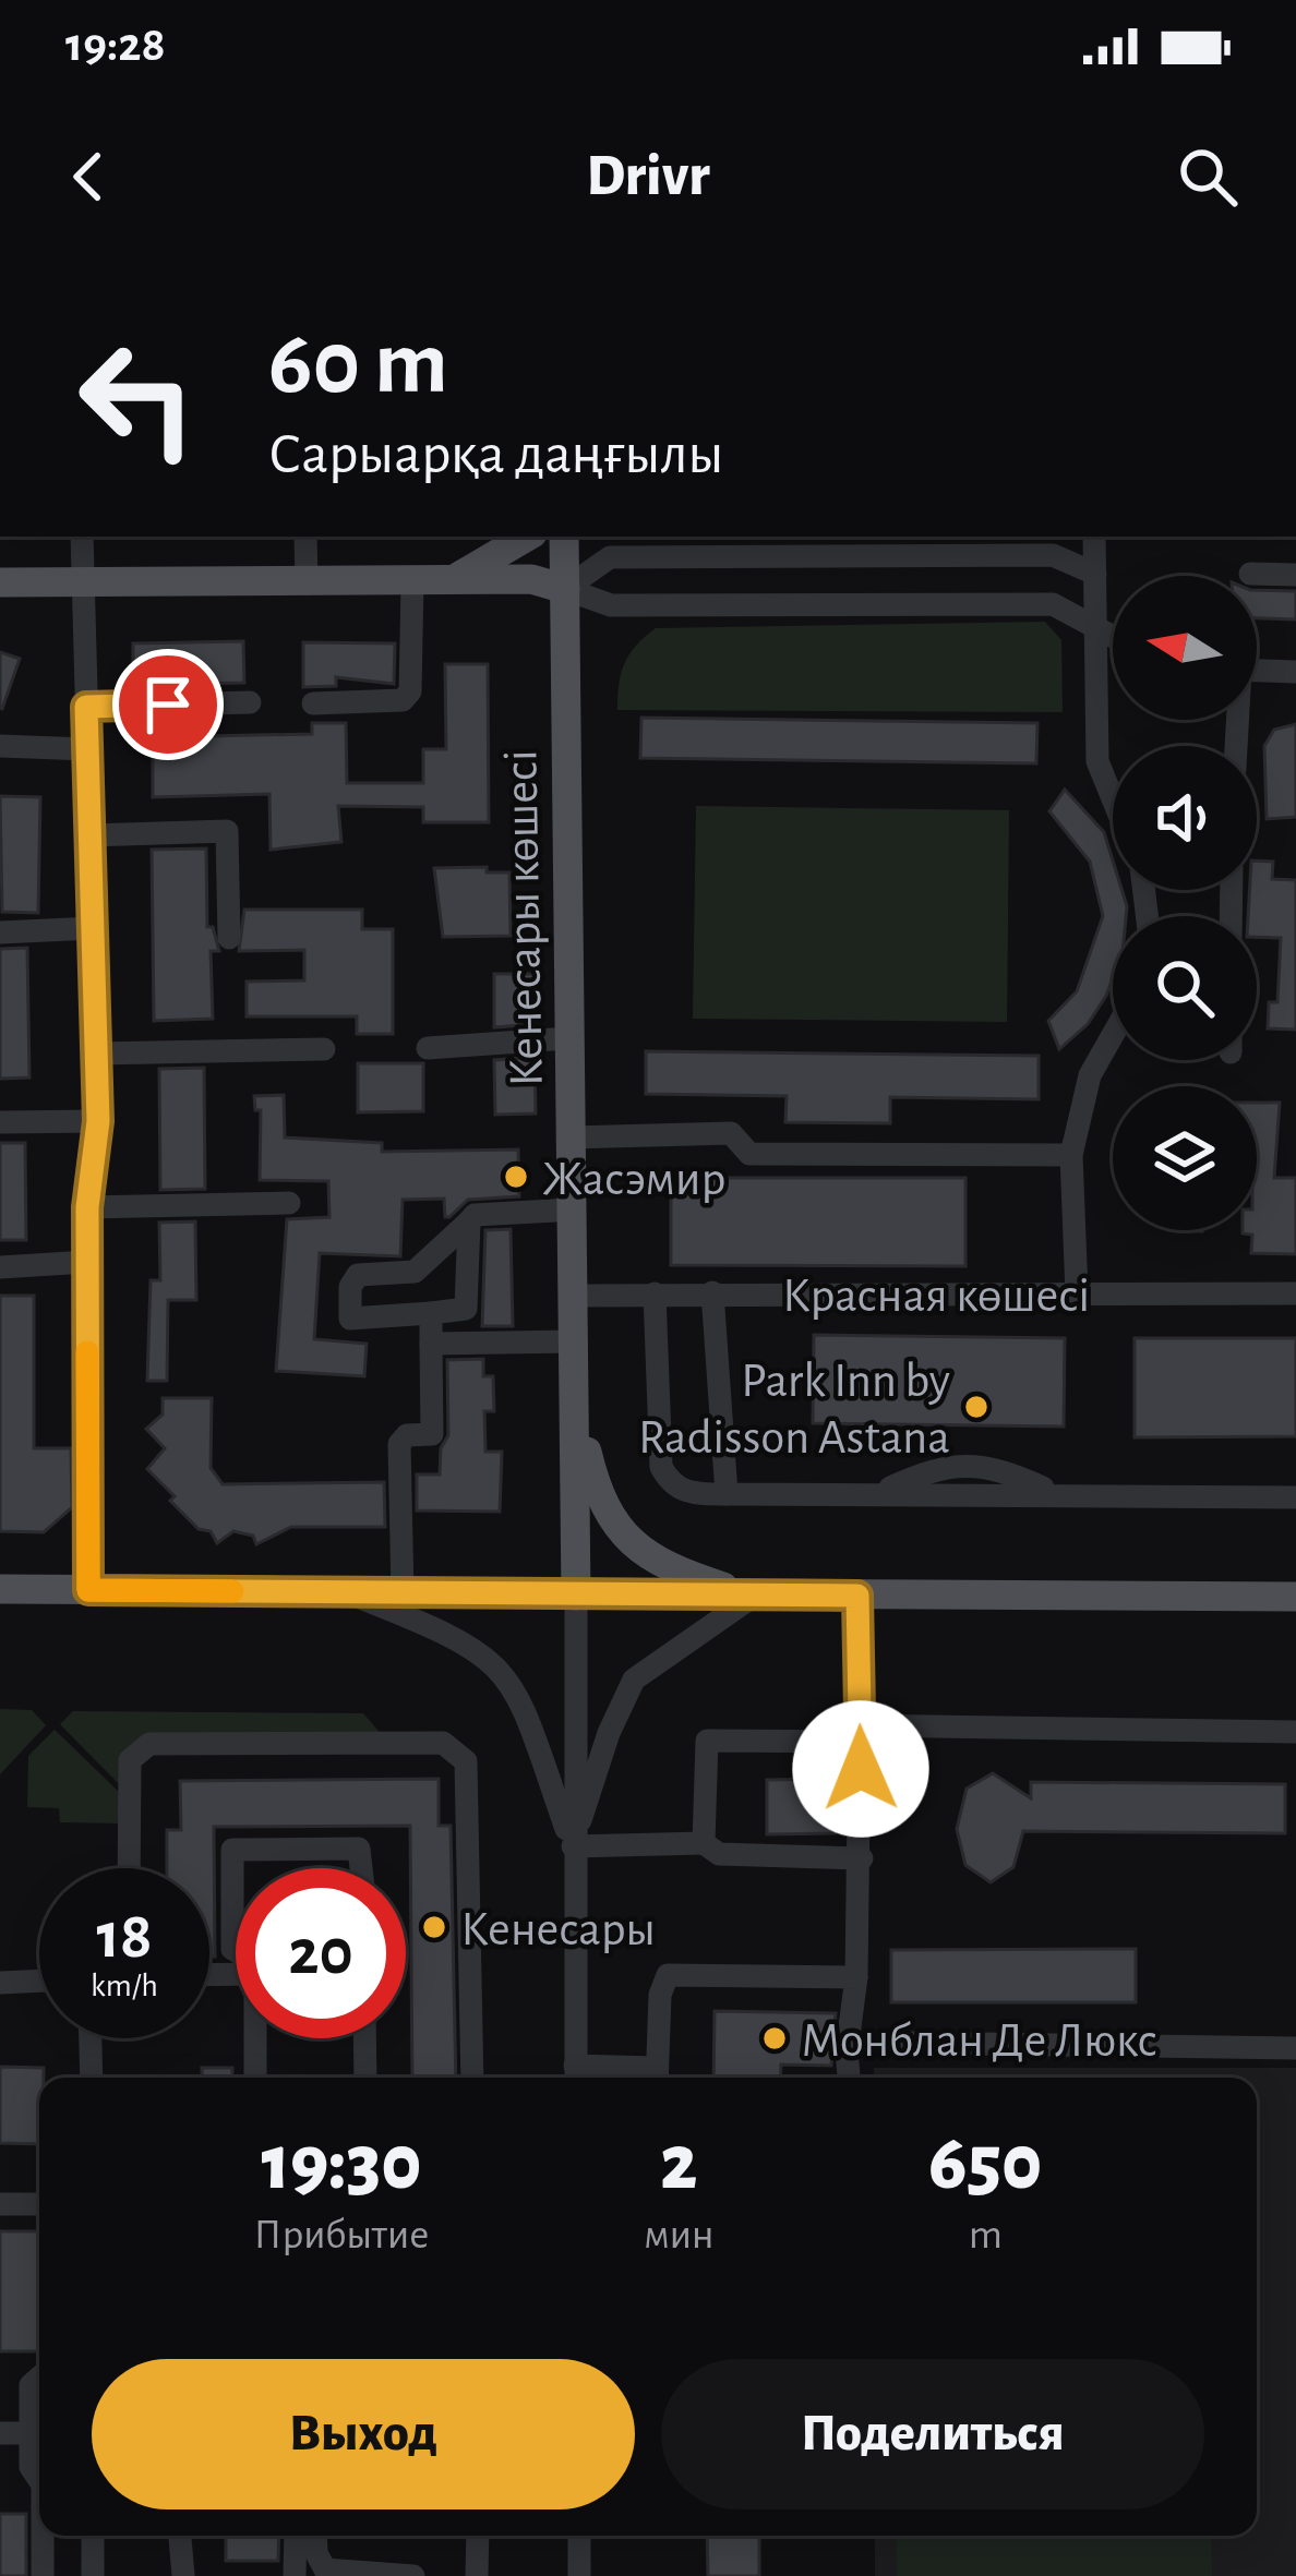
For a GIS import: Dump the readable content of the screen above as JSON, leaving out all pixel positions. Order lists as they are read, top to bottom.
{
  "streets": {
    "main road": ["Кенесары көшесі"],
    "street": ["Красная көшесі"]
  },
  "crossings": [
    ["Кенесары көшесі", "Красная көшесі"]
  ],
  "places": [
    "Жасэмир",
    "Park Inn by Radisson Astana",
    "Кенесары",
    "Монблан Де Люкс"
  ],
  "north": "left",
  "page": {
    "status": "19:28",
    "header": "Drivr",
    "turn": ["60 m", "Сарыарқа даңғылы"],
    "speed": "18 km/h",
    "limit": "20",
    "eta": [
      "19:30",
      "Прибытие",
      "2",
      "мин",
      "650",
      "m"
    ],
    "buttons": ["Выход", "Поделиться"]
  }
}
